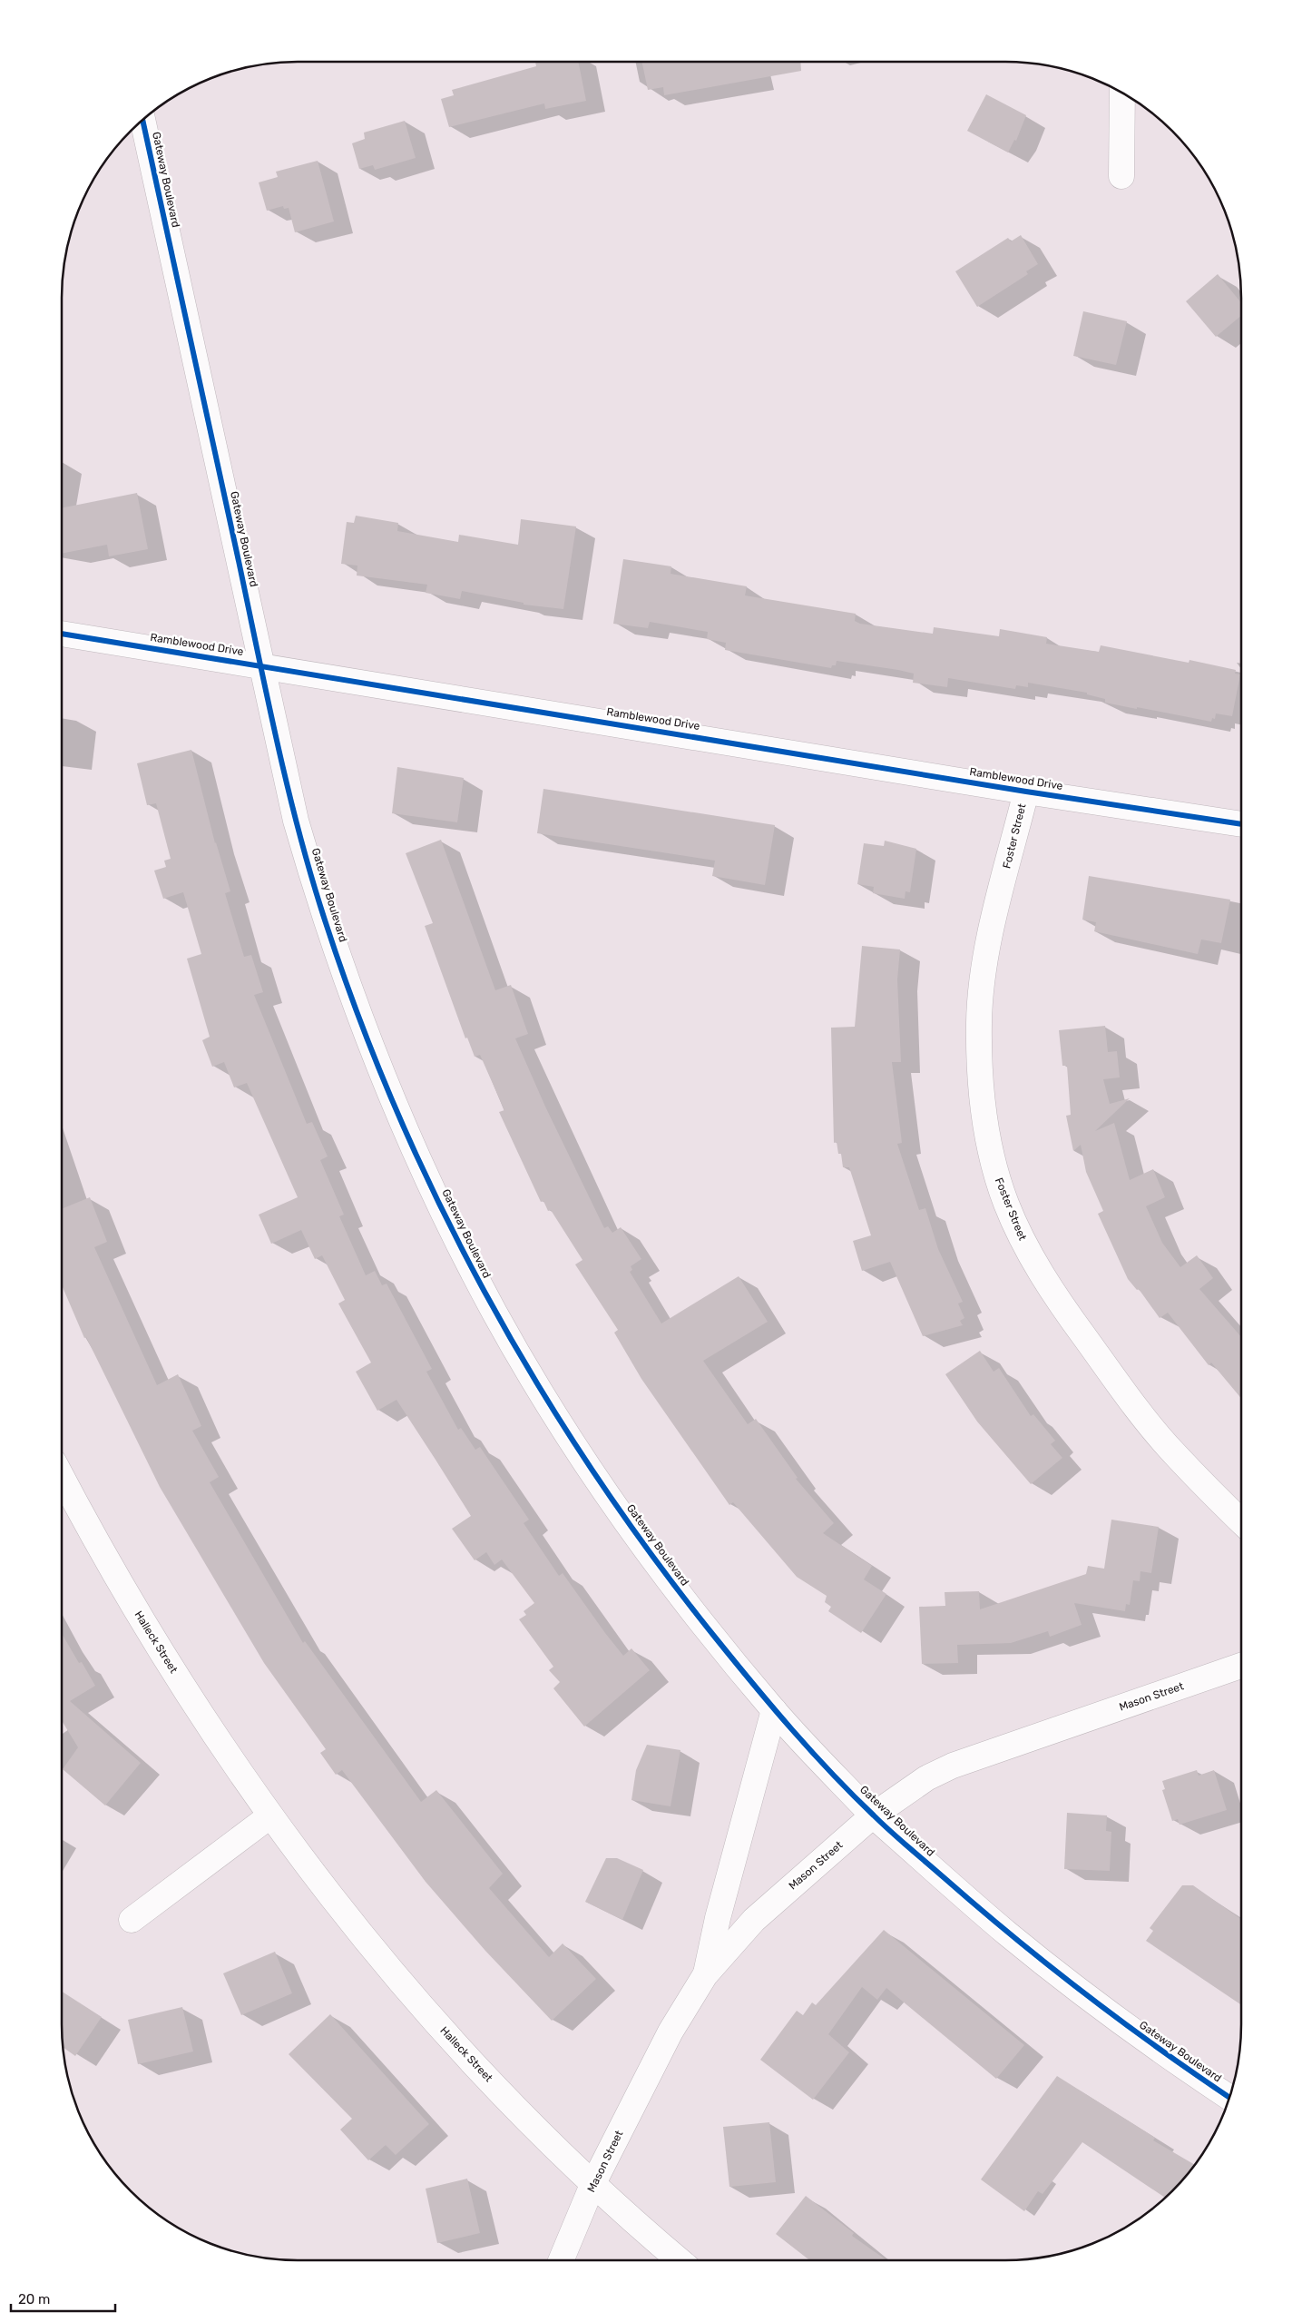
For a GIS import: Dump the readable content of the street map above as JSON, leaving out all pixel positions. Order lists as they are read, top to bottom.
{
  "streets": {
    "street": [
      "Gateway Boulevard",
      "Ramblewood Drive",
      "Foster Street",
      "Halleck Street",
      "Mason Street"
    ]
  },
  "crossings": [
    ["Gateway Boulevard", "Ramblewood Drive"],
    ["Gateway Boulevard", "Mason Street"],
    ["Ramblewood Drive", "Foster Street"],
    ["Halleck Street", "Mason Street"]
  ],
  "scale_bar": "20 m"
}
